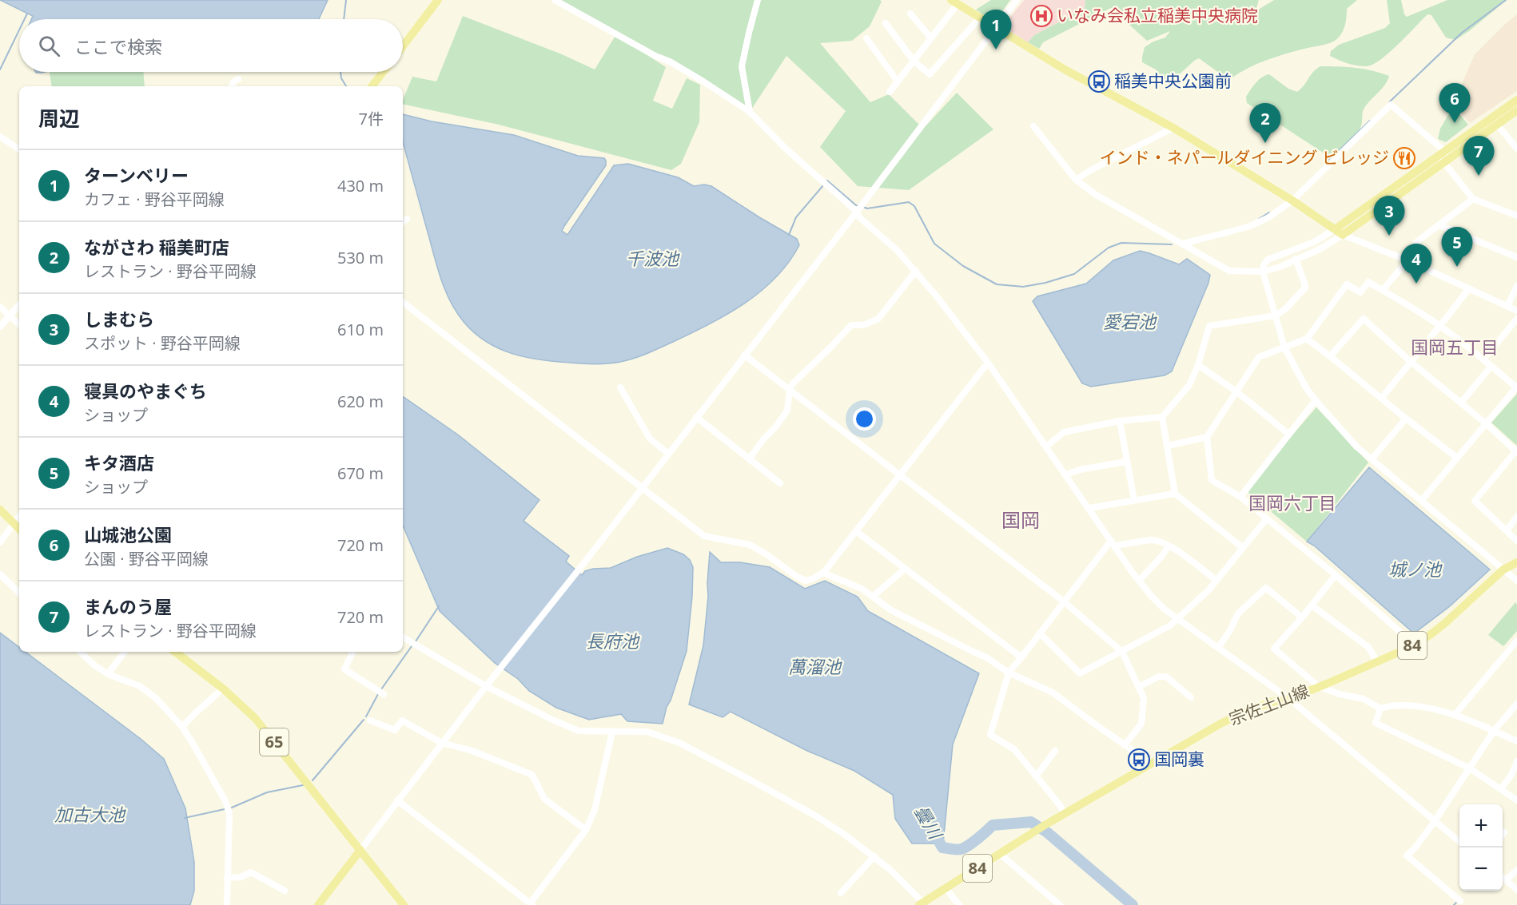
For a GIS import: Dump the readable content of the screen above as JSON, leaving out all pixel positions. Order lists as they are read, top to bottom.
{
  "streets": {
    "main road": ["84", "宗佐土山線", "65"]
  },
  "districts": ["国岡五丁目", "国岡六丁目", "国岡"],
  "water": [
    "千波池",
    "愛宕池",
    "城ノ池",
    "長府池",
    "萬溜池",
    "加古大池",
    "曇川"
  ],
  "places": {
    "hospital": ["いなみ会私立稲美中央病院"],
    "bus stop": ["稲美中央公園前", "国岡裏"],
    "restaurant": ["インド・ネパールダイニング ビレッジ"]
  },
  "page": {
    "pins": [
      "1",
      "6",
      "2",
      "7",
      "3",
      "5",
      "4"
    ],
    "search": "ここで検索",
    "heading": ["周辺", "7件"],
    "list": [
      {
        "mark": "1",
        "name": "ターンベリー",
        "note": "カフェ · 野谷平岡線",
        "value": "430 m"
      },
      {
        "mark": "2",
        "name": "ながさわ 稲美町店",
        "note": "レストラン · 野谷平岡線",
        "value": "530 m"
      },
      {
        "mark": "3",
        "name": "しまむら",
        "note": "スポット · 野谷平岡線",
        "value": "610 m"
      },
      {
        "mark": "4",
        "name": "寝具のやまぐち",
        "note": "ショップ",
        "value": "620 m"
      },
      {
        "mark": "5",
        "name": "キタ酒店",
        "note": "ショップ",
        "value": "670 m"
      },
      {
        "mark": "6",
        "name": "山城池公園",
        "note": "公園 · 野谷平岡線",
        "value": "720 m"
      },
      {
        "mark": "7",
        "name": "まんのう屋",
        "note": "レストラン · 野谷平岡線",
        "value": "720 m"
      }
    ],
    "map_buttons": ["+", "−"]
  }
}
